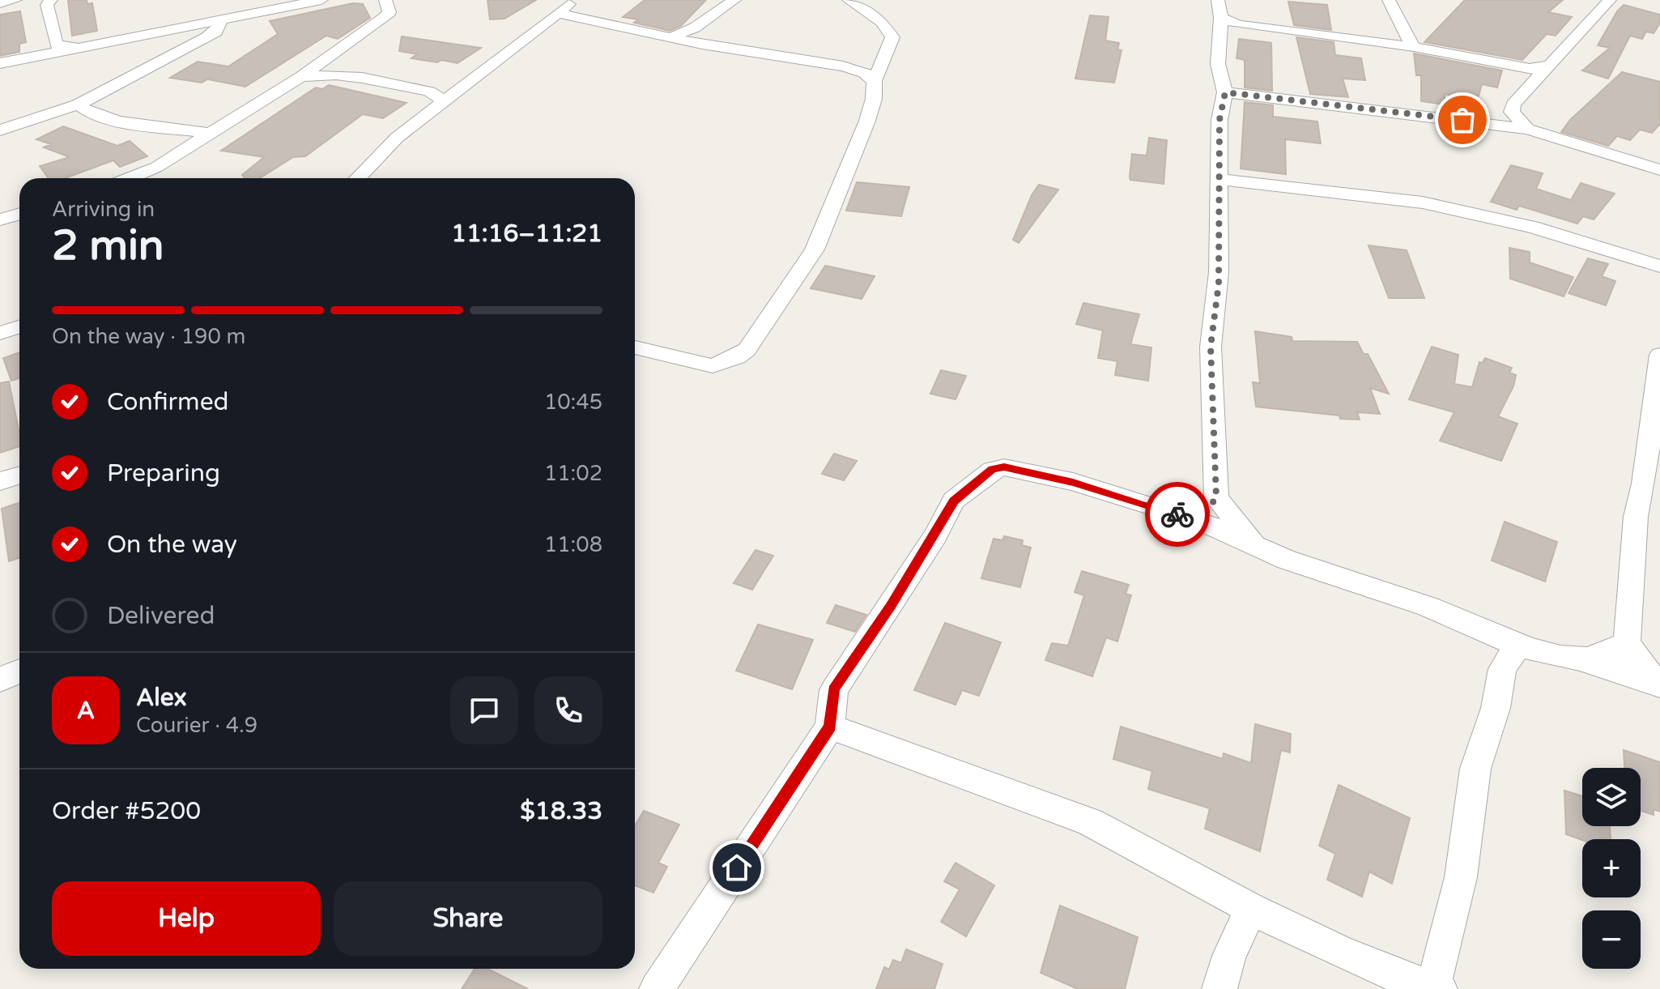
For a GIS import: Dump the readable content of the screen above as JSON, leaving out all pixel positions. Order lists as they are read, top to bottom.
{
  "page": {
    "heading": ["2 min", "Arriving in", "11:16–11:21"],
    "panel": [
      "Alex",
      "Courier · 4.9",
      "Order #5200",
      "$18.33"
    ],
    "bar": "On the way · 190 m",
    "list": [
      ["Confirmed", "10:45"],
      ["Preparing", "11:02"],
      ["On the way", "11:08"],
      "Delivered"
    ],
    "round": "A",
    "map_buttons": ["+", "−"],
    "buttons": ["Help", "Share"]
  }
}
